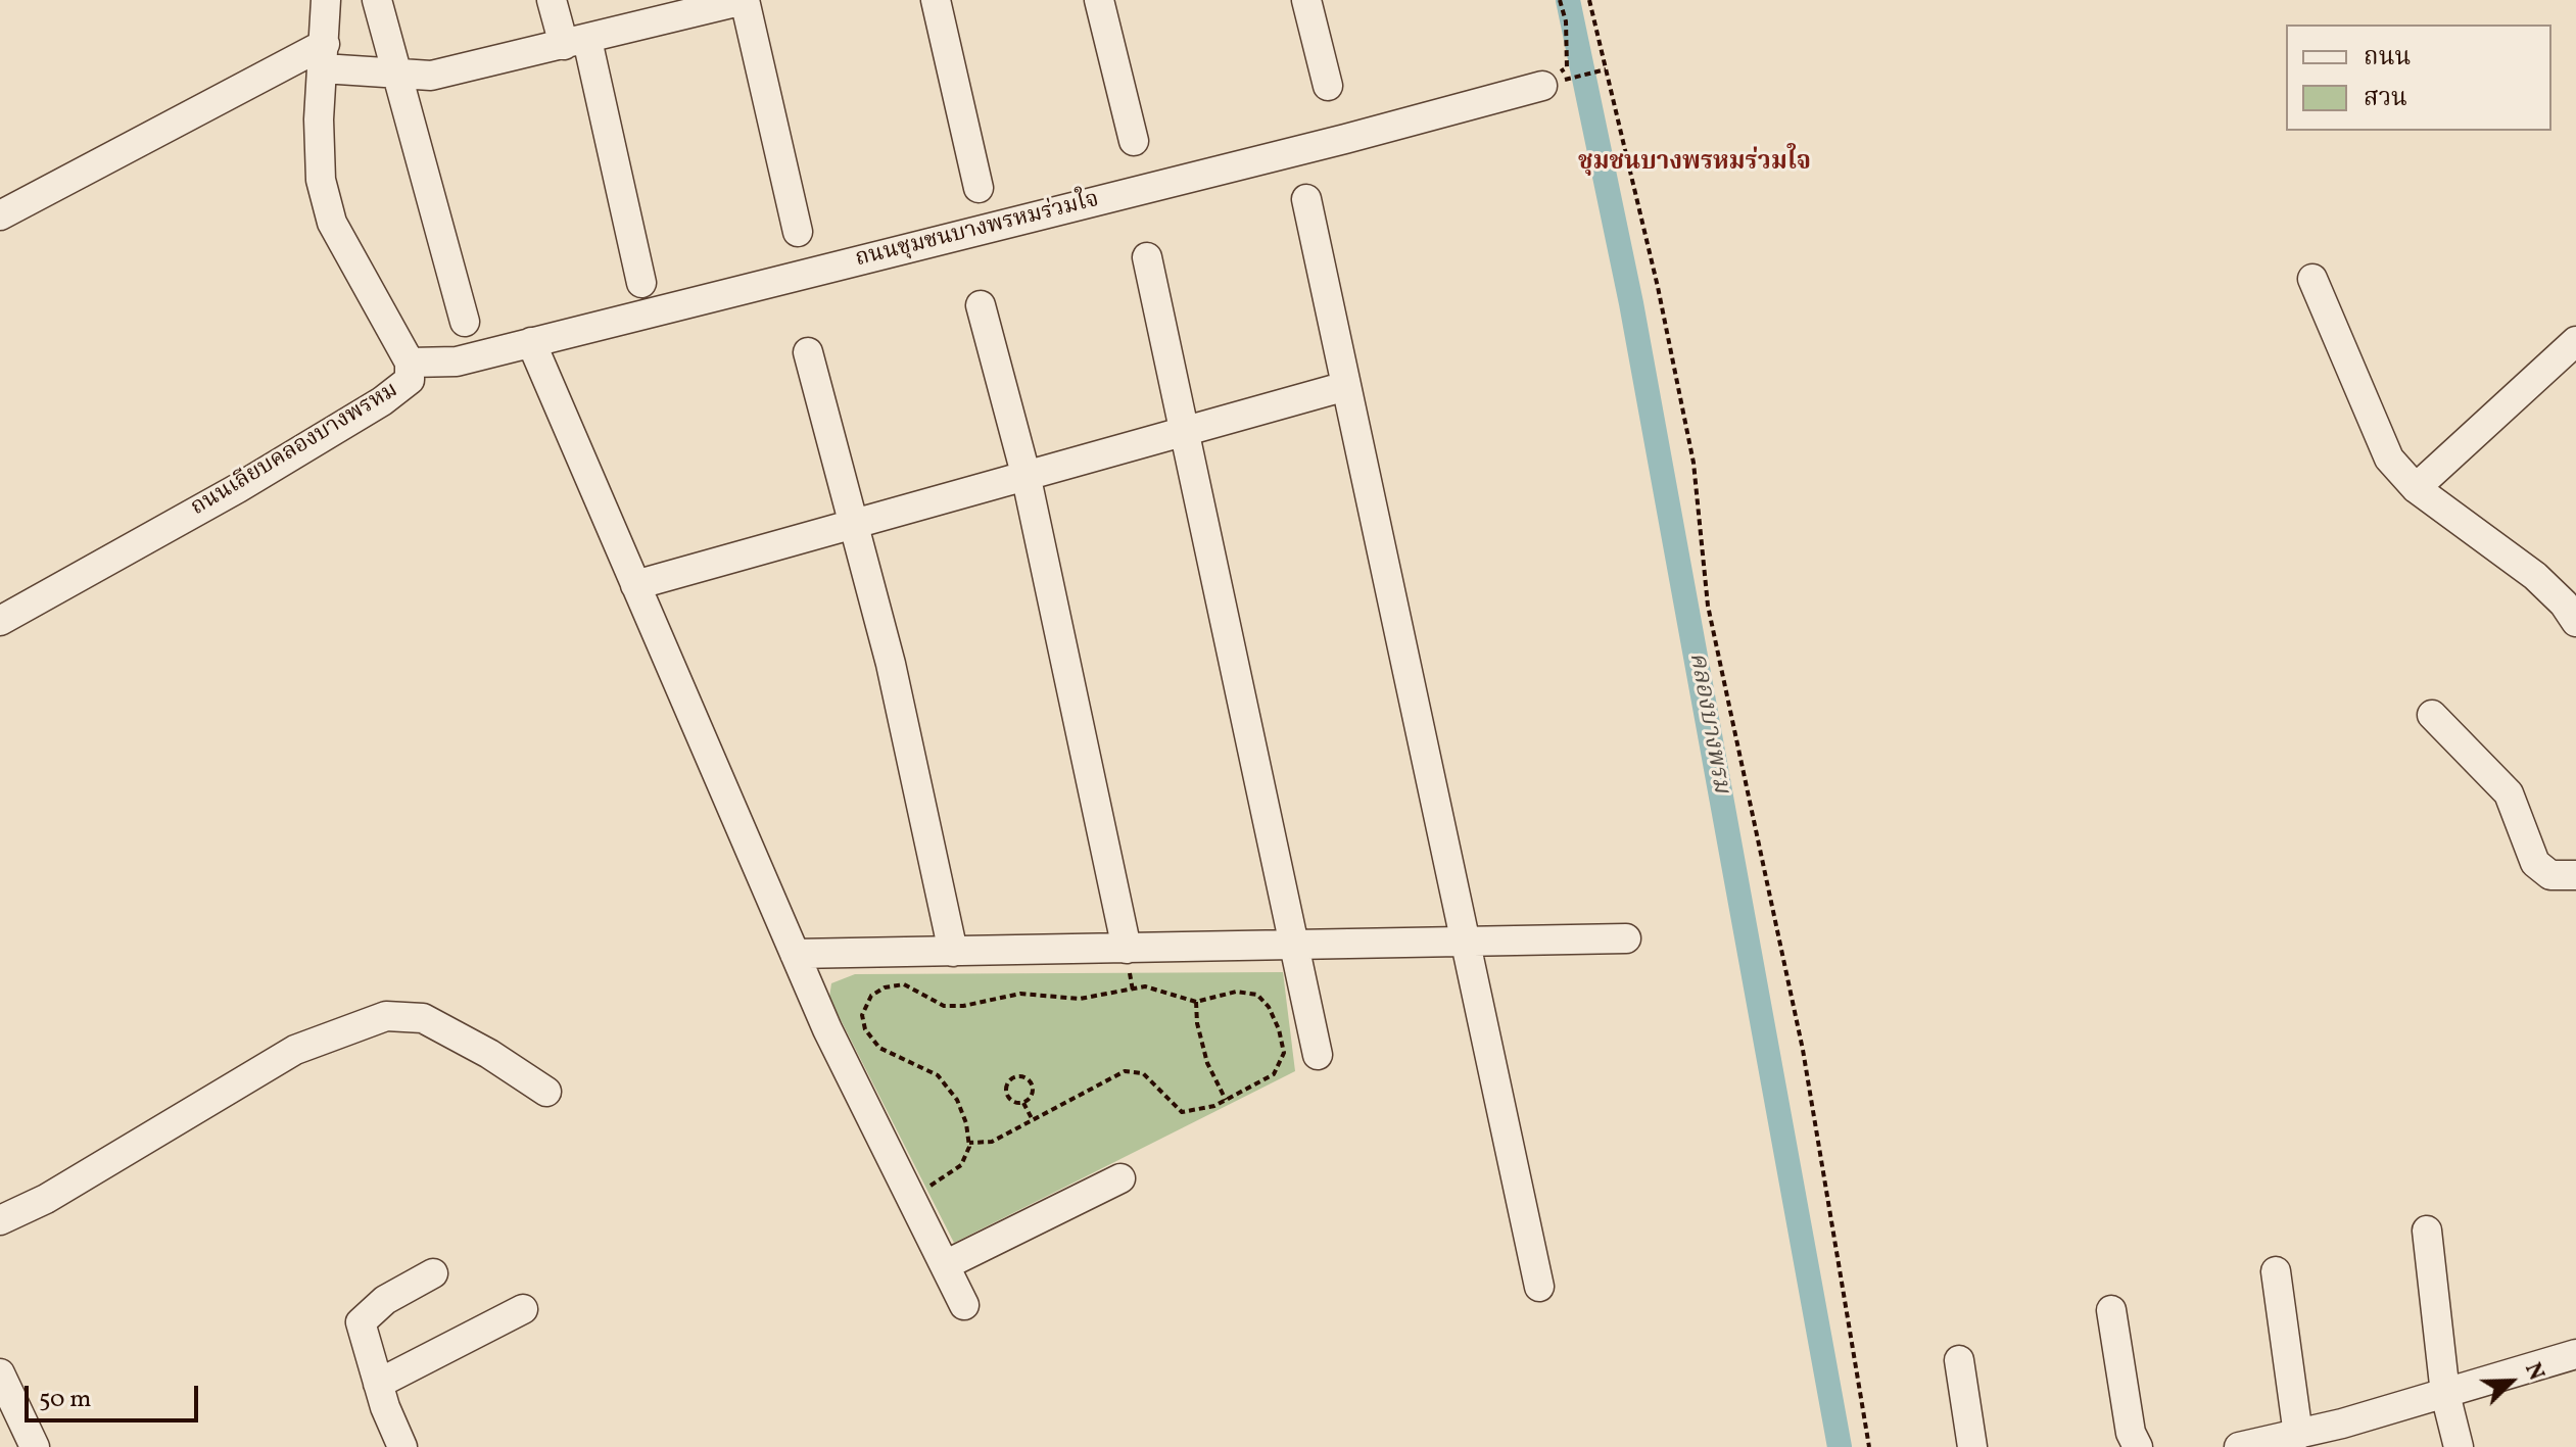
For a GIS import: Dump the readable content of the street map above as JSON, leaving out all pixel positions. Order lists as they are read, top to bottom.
{
  "streets": {
    "street": ["ถนนชุมชนบางพรหมร่วมใจ", "ถนนเลียบคลองบางพรหม"]
  },
  "crossings": [
    ["ถนนชุมชนบางพรหมร่วมใจ", "ถนนเลียบคลองบางพรหม"]
  ],
  "districts": ["ชุมชนบางพรหมร่วมใจ"],
  "water": ["คลองบางพรม"],
  "legend": ["ถนน", "สวน"],
  "scale_bar": "50 m",
  "north": "top right"
}
